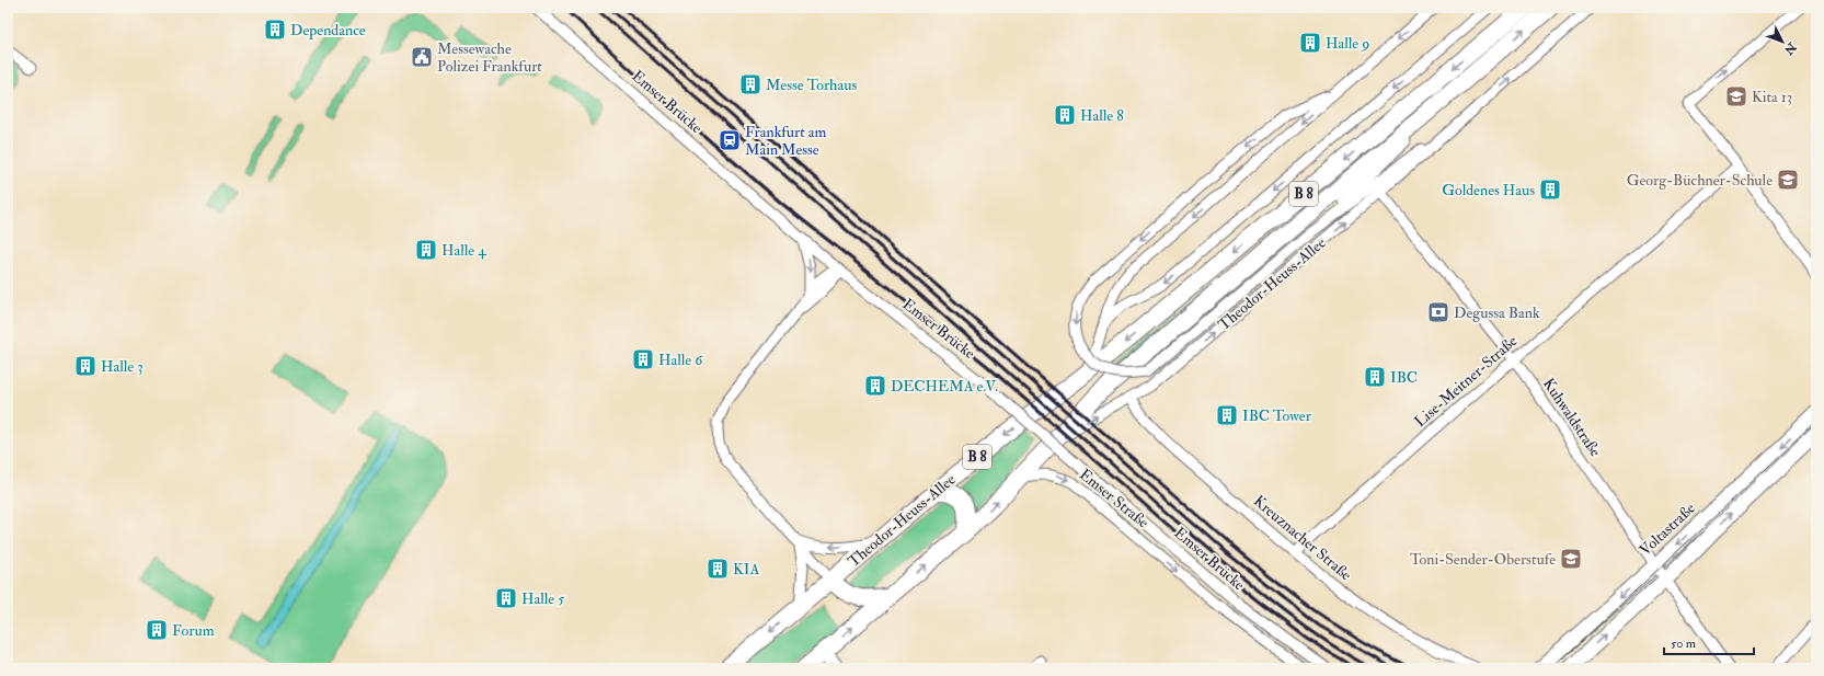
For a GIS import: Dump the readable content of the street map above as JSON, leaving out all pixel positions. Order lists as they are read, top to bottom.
{
  "streets": {
    "main road": ["B 8", "Theodor-Heuss-Allee"],
    "street": [
      "Emser Brücke",
      "Lise-Meitner-Straße",
      "Kuhwaldstraße",
      "Emser Straße",
      "Voltastraße",
      "Kreuznacher Straße"
    ]
  },
  "crossings": [
    ["Theodor-Heuss-Allee", "Kuhwaldstraße"],
    ["Theodor-Heuss-Allee", "Emser Straße"],
    ["Theodor-Heuss-Allee", "Kreuznacher Straße"],
    ["Lise-Meitner-Straße", "Kuhwaldstraße"],
    ["Lise-Meitner-Straße", "Kreuznacher Straße"],
    ["Kuhwaldstraße", "Voltastraße"]
  ],
  "one_way": ["Emser Straße"],
  "places": {
    "building": [
      "Dependance",
      "Halle 9",
      "Messe Torhaus",
      "Halle 8",
      "Goldenes Haus",
      "Halle 4",
      "Halle 6",
      "Halle 3",
      "IBC",
      "DECHEMA e.V.",
      "IBC Tower",
      "KIA",
      "Halle 5",
      "Forum"
    ],
    "public building": ["Messewache Polizei Frankfurt"],
    "school or university": ["Kita 13", "Georg-Büchner-Schule", "Toni-Sender-Oberstufe"],
    "station": ["Frankfurt am Main Messe"],
    "bank": ["Degussa Bank"]
  },
  "scale_bar": "50 m",
  "north": "bottom right"
}
